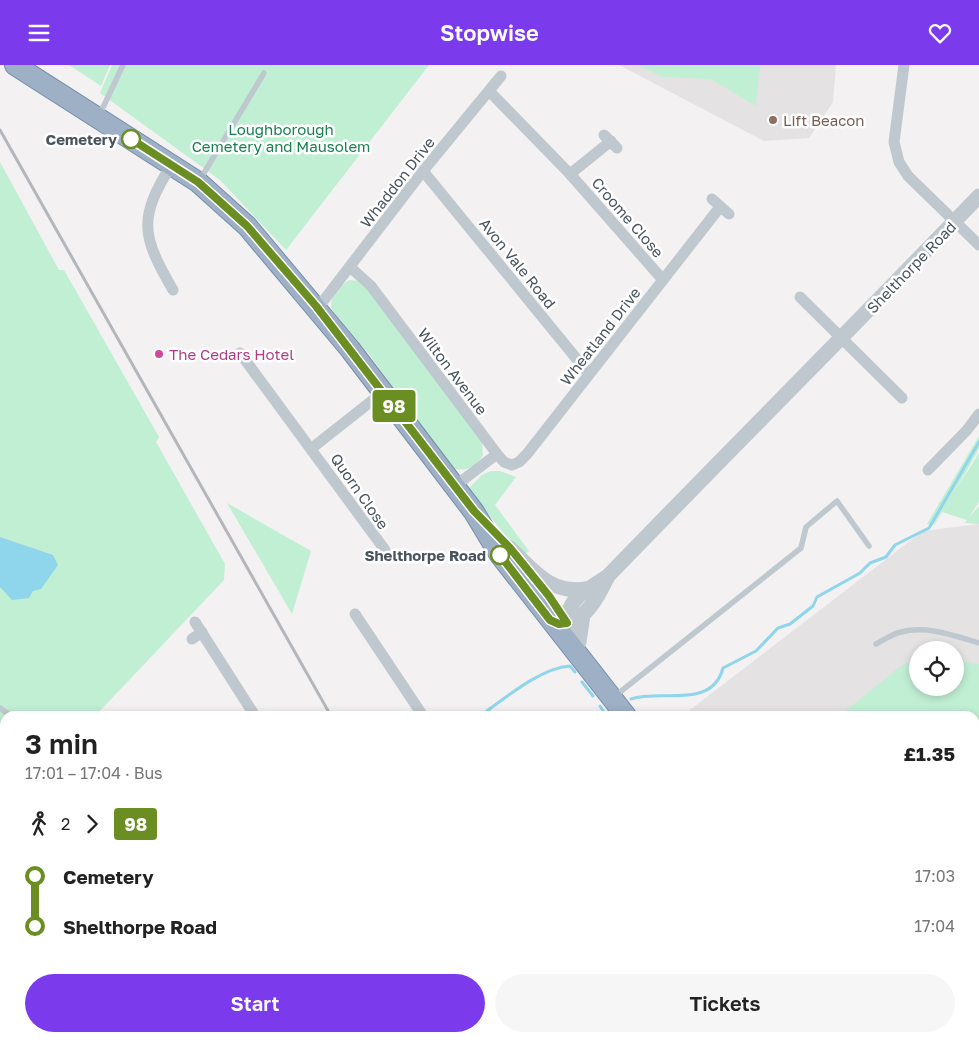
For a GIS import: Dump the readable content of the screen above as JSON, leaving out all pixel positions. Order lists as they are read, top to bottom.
{
  "streets": {
    "street": [
      "Whaddon Drive",
      "Croome Close",
      "Avon Vale Road",
      "Shelthorpe Road",
      "Wheatland Drive",
      "Wilton Avenue",
      "Quorn Close"
    ]
  },
  "crossings": [
    ["Whaddon Drive", "Croome Close"],
    ["Whaddon Drive", "Avon Vale Road"],
    ["Whaddon Drive", "Wilton Avenue"],
    ["Croome Close", "Wheatland Drive"],
    ["Avon Vale Road", "Wheatland Drive"],
    ["Wheatland Drive", "Wilton Avenue"]
  ],
  "parks": ["Loughborough Cemetery and Mausolem"],
  "places": [
    "Lift Beacon",
    "Cemetery",
    "The Cedars Hotel",
    "Shelthorpe Road"
  ],
  "lines": ["bus line 98"],
  "page": {
    "header": "Stopwise",
    "on_map": "98",
    "heading": ["3 min", "17:01 – 17:04 · Bus", "£1.35"],
    "legs": ["2", "98"],
    "list": [
      {
        "name": "Cemetery",
        "value": "17:03"
      },
      {
        "name": "Shelthorpe Road",
        "value": "17:04"
      }
    ],
    "buttons": ["Start", "Tickets"]
  }
}
